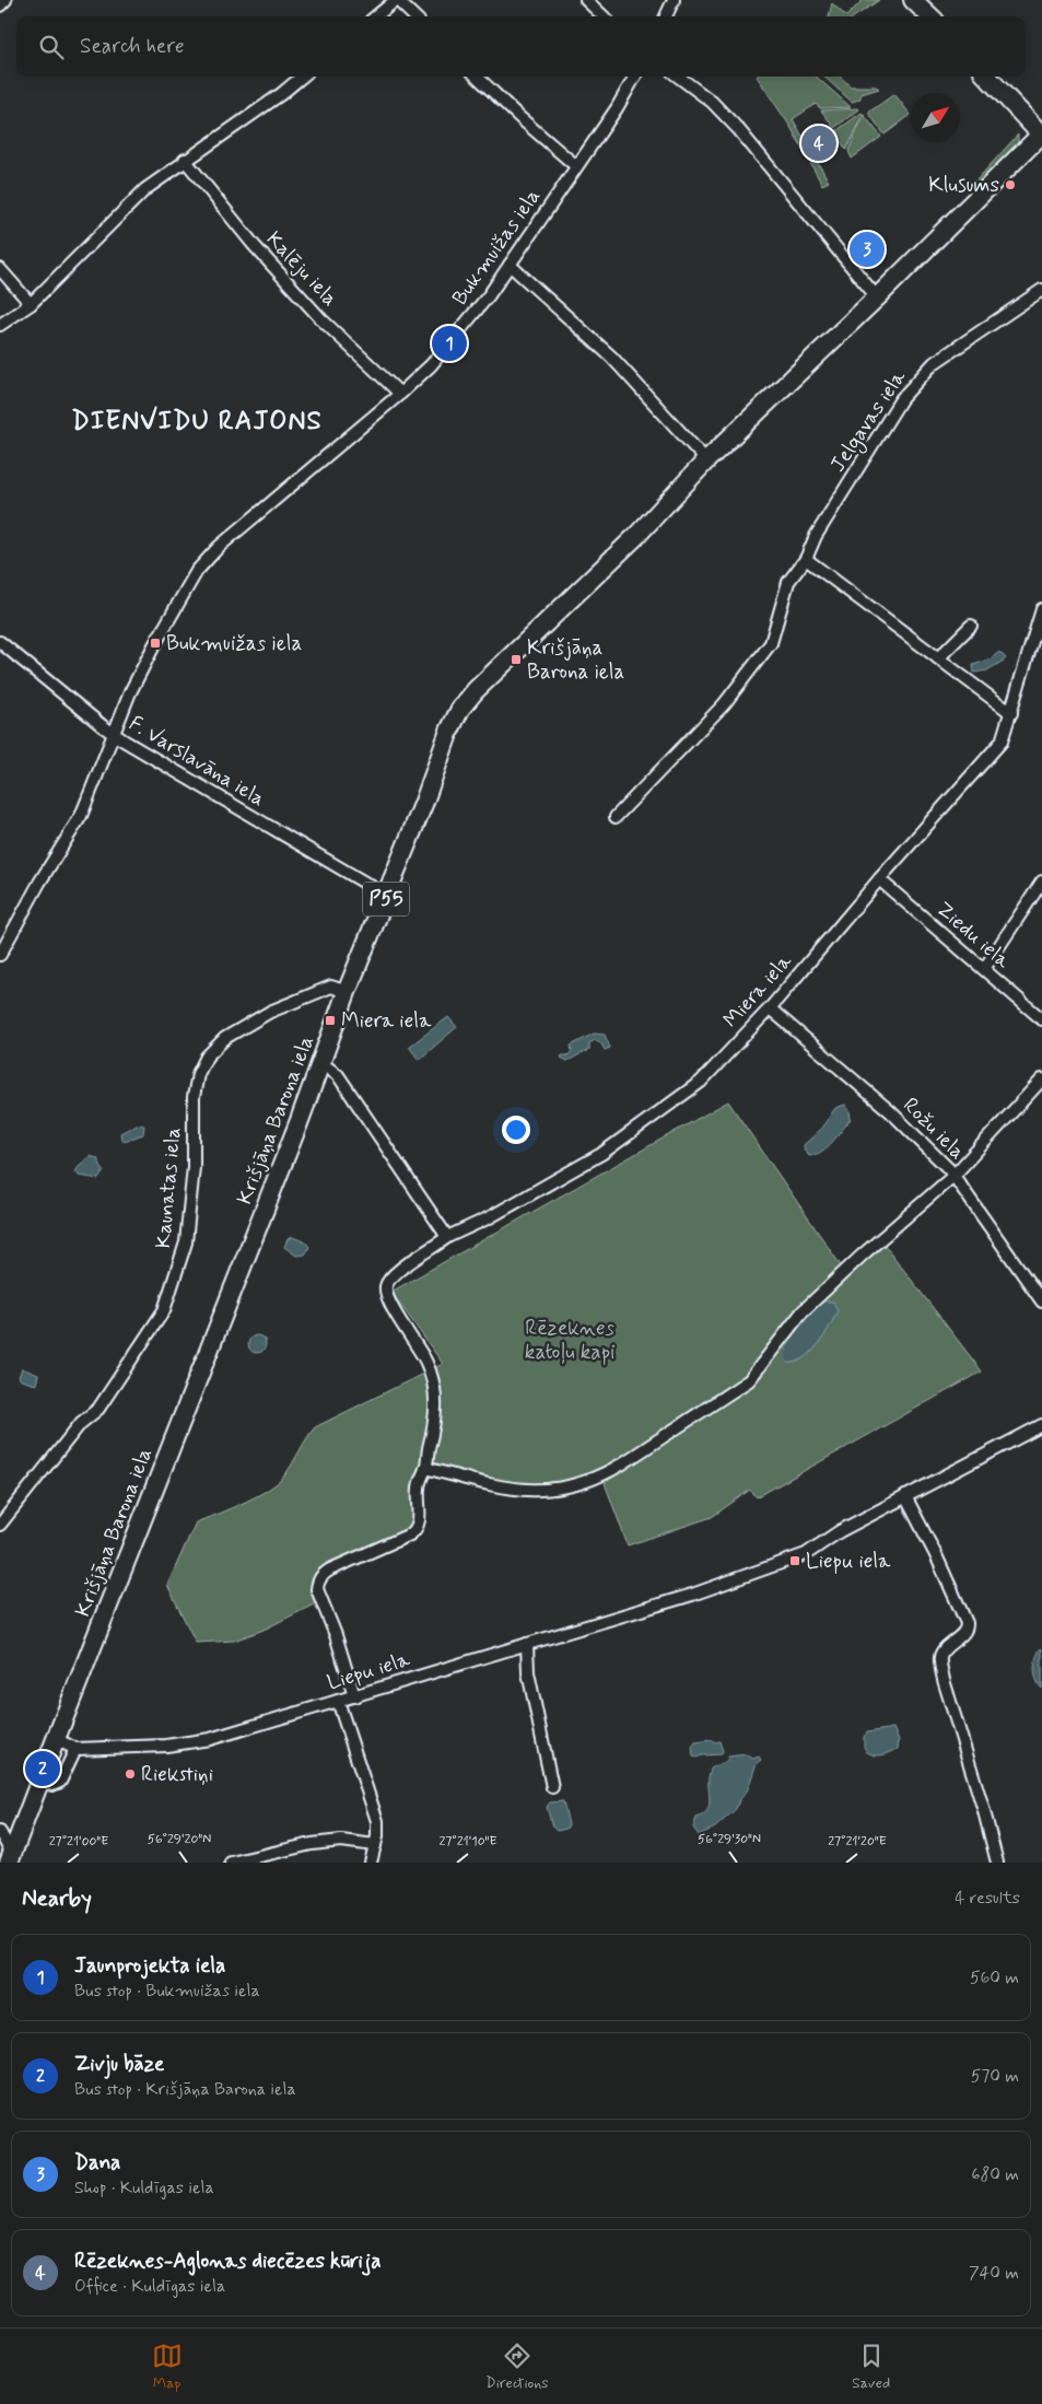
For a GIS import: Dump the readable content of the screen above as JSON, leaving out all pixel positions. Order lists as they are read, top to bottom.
{
  "streets": {
    "main road": ["P55", "Krišjāņa Barona iela"],
    "street": [
      "Bukmuižas iela",
      "Kalēju iela",
      "Jelgavas iela",
      "F. Varslavāna iela",
      "Ziedu iela",
      "Miera iela",
      "Rožu iela",
      "Kaunatas iela",
      "Liepu iela"
    ]
  },
  "crossings": [
    ["Bukmuižas iela", "Kalēju iela"],
    ["Bukmuižas iela", "F. Varslavāna iela"],
    ["F. Varslavāna iela", "Krišjāņa Barona iela"],
    ["Ziedu iela", "Miera iela"],
    ["Miera iela", "Rožu iela"],
    ["Miera iela", "Liepu iela"],
    ["Krišjāņa Barona iela", "Kaunatas iela"],
    ["Krišjāņa Barona iela", "Liepu iela"]
  ],
  "districts": ["DIENVIDU RAJONS"],
  "parks": ["Rēzeknes katoļu kapi"],
  "places": {
    "other": ["Klusums", "Riekstiņi"],
    "transit": [
      "Bukmuižas iela",
      "Krišjāņa Barona iela",
      "Miera iela",
      "Liepu iela"
    ]
  },
  "north": "top right",
  "page": {
    "search": "Search here",
    "pins": [
      "4",
      "3",
      "1",
      "2"
    ],
    "heading": ["Nearby", "4 results"],
    "list": [
      {
        "mark": "1",
        "name": "Jaunprojekta iela",
        "note": "Bus stop · Bukmuižas iela",
        "value": "560 m"
      },
      {
        "mark": "2",
        "name": "Zivju bāze",
        "note": "Bus stop · Krišjāņa Barona iela",
        "value": "570 m"
      },
      {
        "mark": "3",
        "name": "Dana",
        "note": "Shop · Kuldīgas iela",
        "value": "680 m"
      },
      {
        "mark": "4",
        "name": "Rēzeknes-Aglonas diecēzes kūrija",
        "note": "Office · Kuldīgas iela",
        "value": "740 m"
      }
    ],
    "nav": ["Map", "Directions", "Saved"]
  },
  "coordinates": [
    "56°29'20\"N",
    "56°29'30\"N",
    "27°21'00\"E",
    "27°21'10\"E",
    "27°21'20\"E"
  ]
}
